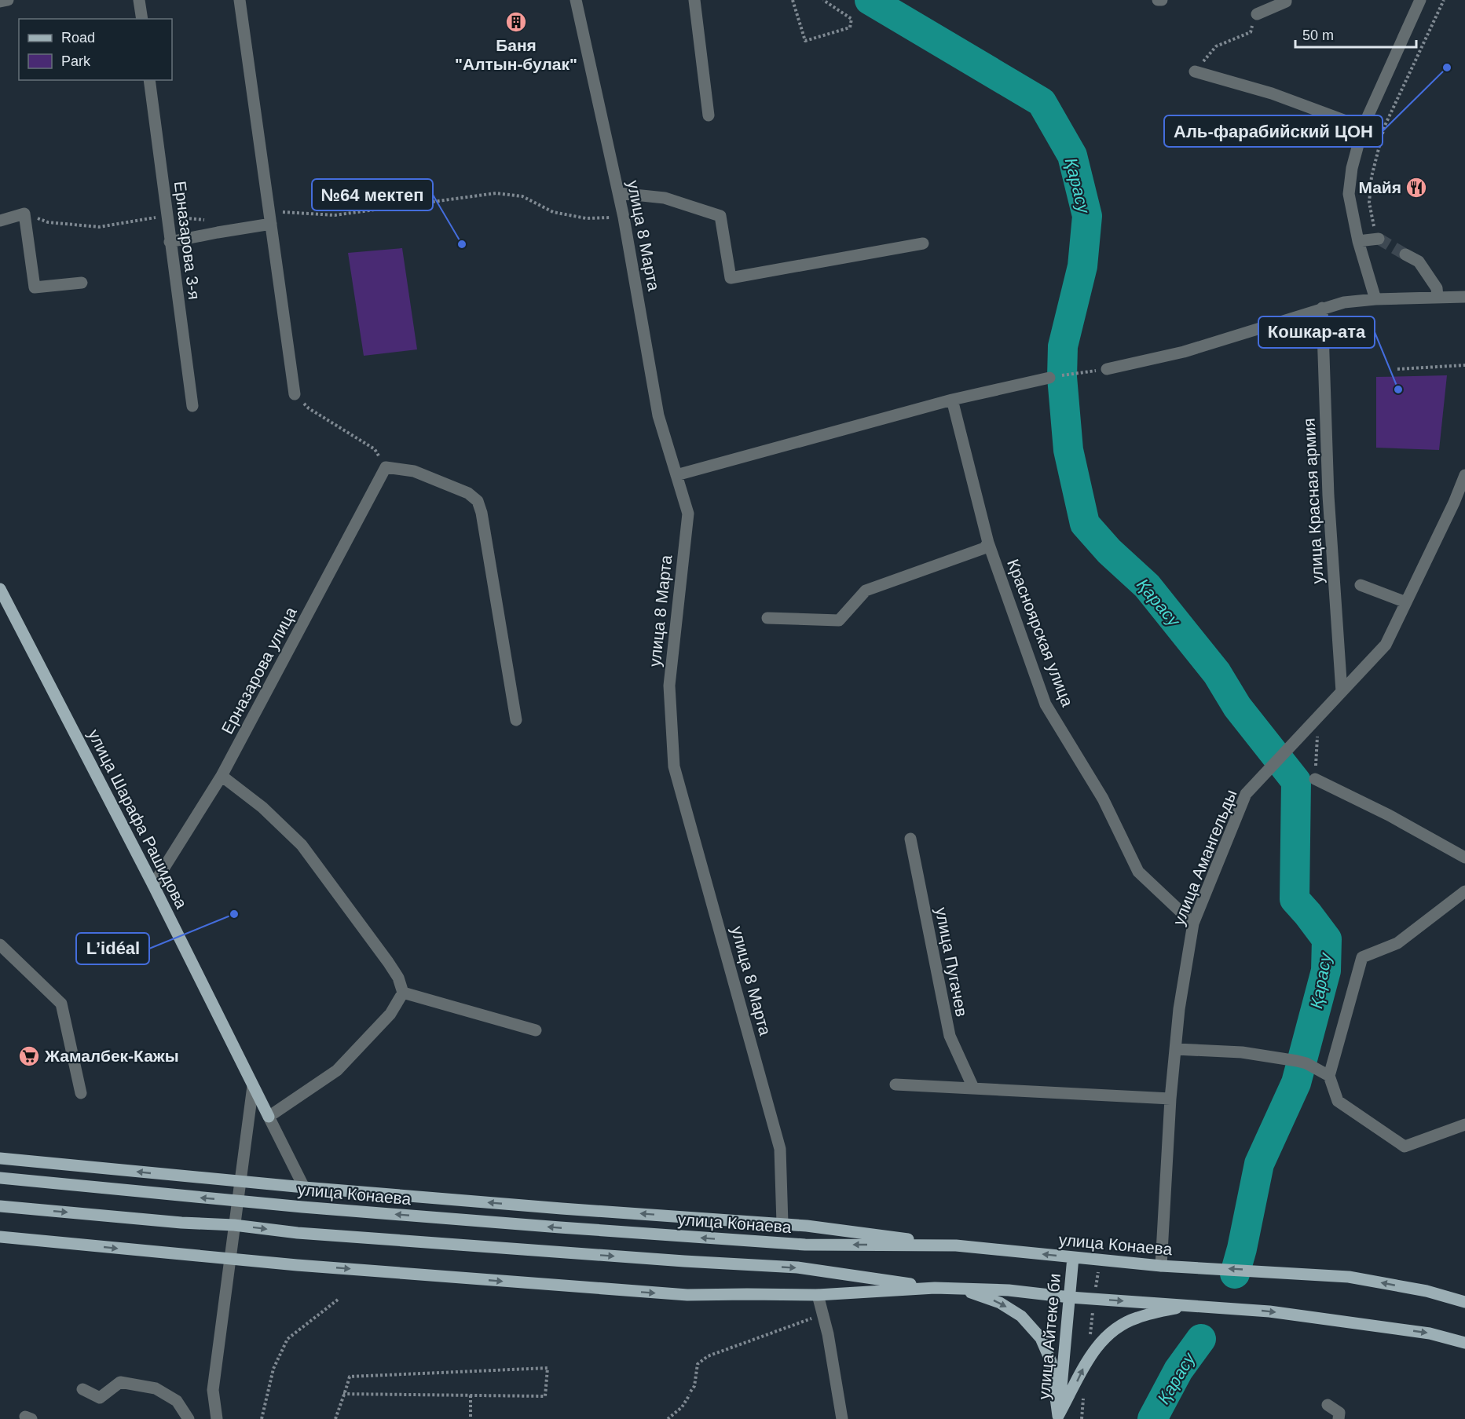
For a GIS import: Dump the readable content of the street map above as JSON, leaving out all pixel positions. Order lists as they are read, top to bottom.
{
  "streets": {
    "main road": ["улица Шарафа Рашидова", "улица Конаева", "улица Айтеке би"],
    "street": [
      "улица 8 Марта",
      "Ерназарова 3-я",
      "улица Красная армия",
      "Красноярская улица",
      "Ерназарова улица",
      "улица Амангельды",
      "улица Пугачев"
    ]
  },
  "crossings": [
    ["улица Красная армия", "улица Амангельды"],
    ["Красноярская улица", "улица Амангельды"],
    ["Ерназарова улица", "улица Шарафа Рашидова"],
    ["улица Амангельды", "улица Конаева"],
    ["улица Конаева", "улица Айтеке би"]
  ],
  "water": ["Қарасу"],
  "places": {
    "building": ["Баня \"Алтын-булак\""],
    "other": [
      "Аль-фарабийский ЦОН",
      "№64 мектеп",
      "Кошкар-ата",
      "L’idéal"
    ],
    "restaurant": ["Майя"],
    "supermarket": ["Жамалбек-Кажы"]
  },
  "legend": ["Road", "Park"],
  "scale_bar": "50 m"
}
